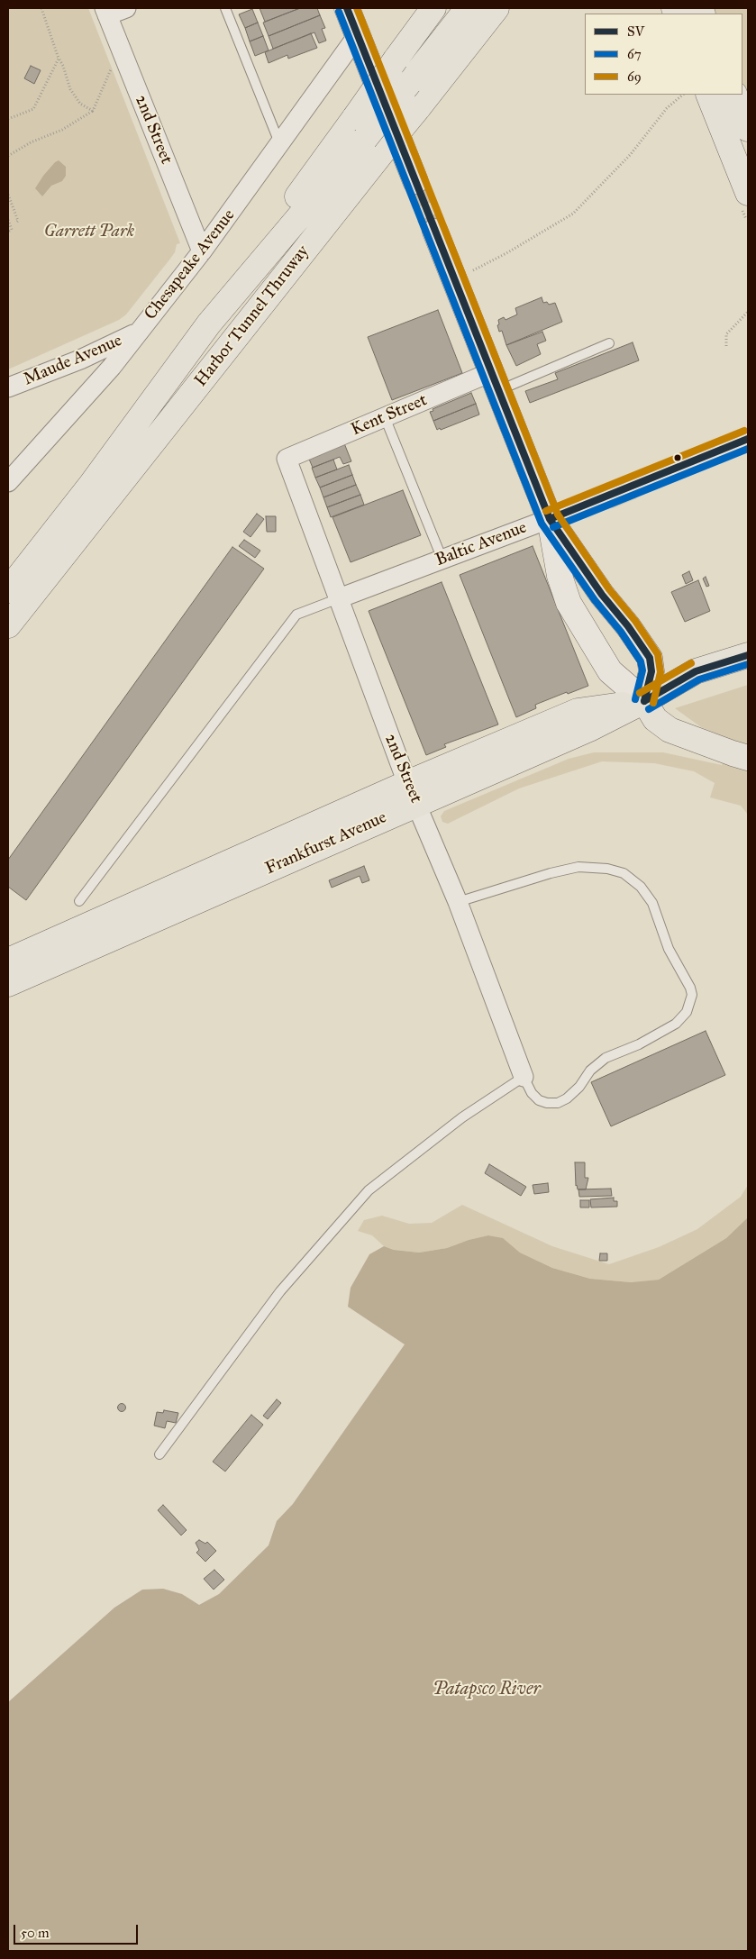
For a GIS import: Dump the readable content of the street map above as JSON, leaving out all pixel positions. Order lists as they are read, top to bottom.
{
  "streets": {
    "main road": ["Harbor Tunnel Thruway", "Frankfurst Avenue"],
    "street": [
      "2nd Street",
      "Chesapeake Avenue",
      "Maude Avenue",
      "Kent Street",
      "Baltic Avenue"
    ]
  },
  "crossings": [
    ["2nd Street", "Chesapeake Avenue"],
    ["2nd Street", "Kent Street"],
    ["2nd Street", "Baltic Avenue"],
    ["2nd Street", "Frankfurst Avenue"],
    ["Chesapeake Avenue", "Maude Avenue"]
  ],
  "water": ["Patapsco River"],
  "parks": ["Garrett Park"],
  "lines": ["transit line SV", "transit line 69", "transit line 67"],
  "legend": ["SV", "67", "69"],
  "scale_bar": "50 m"
}
